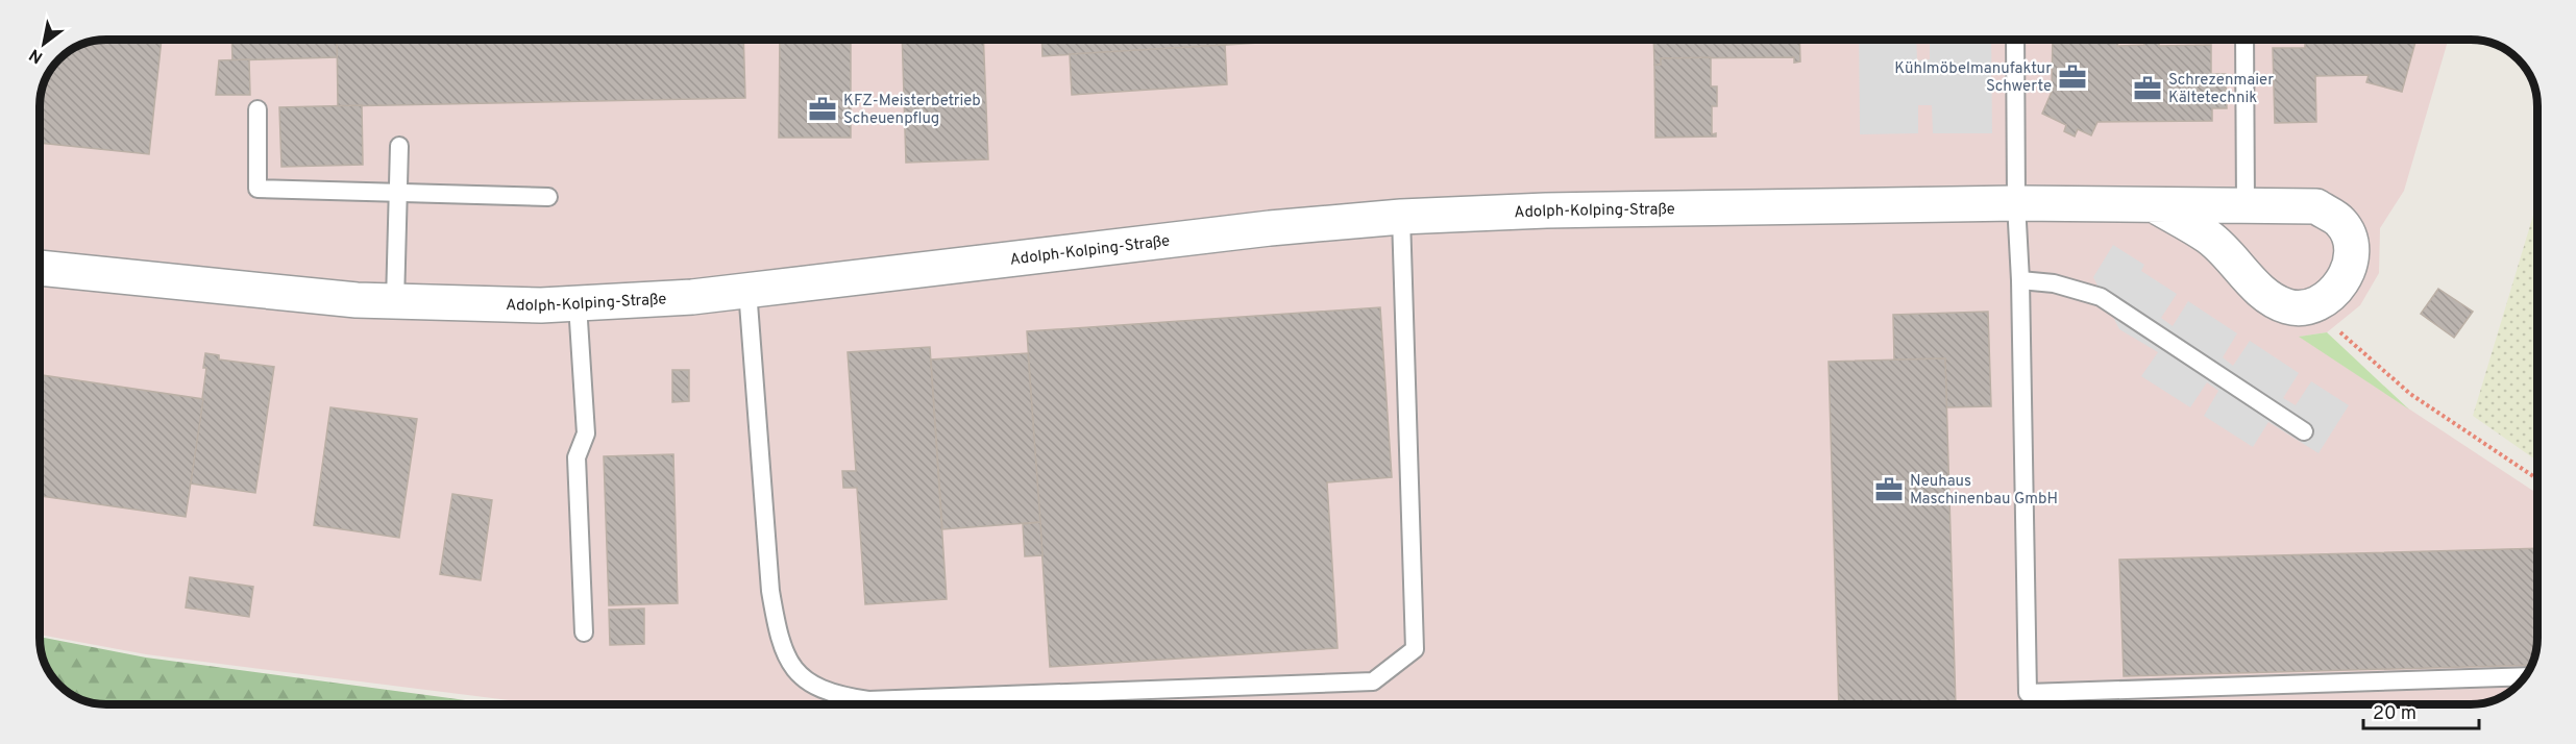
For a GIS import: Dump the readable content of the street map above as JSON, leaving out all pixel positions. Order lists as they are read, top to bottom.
{
  "streets": {
    "street": ["Adolph-Kolping-Straße"]
  },
  "places": {
    "office": [
      "Kühlmöbelmanufaktur Schwerte",
      "Schrezenmaier Kältetechnik",
      "KFZ-Meisterbetrieb Scheuenpflug",
      "Neuhaus Maschinenbau GmbH"
    ]
  },
  "scale_bar": "20 m",
  "north": "bottom left"
}
